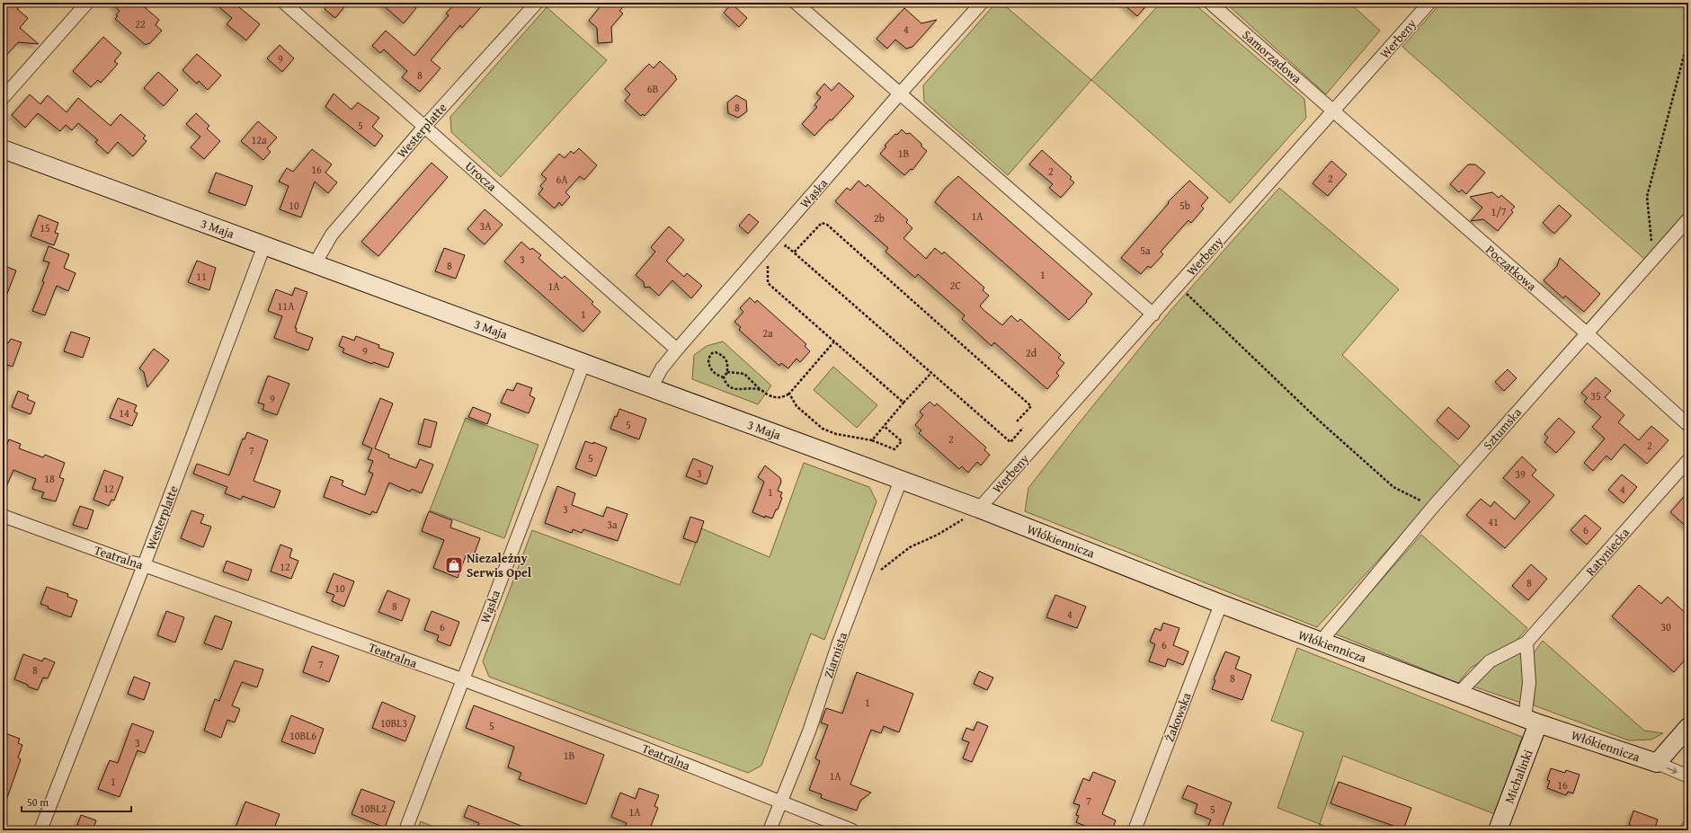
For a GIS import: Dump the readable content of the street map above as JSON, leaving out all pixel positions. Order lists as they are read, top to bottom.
{
  "streets": {
    "street": [
      "Werbeny",
      "Samorządowa",
      "Westerplatte",
      "Urocza",
      "Wąska",
      "3 Maja",
      "Początkowa",
      "Sztumska",
      "Włókiennicza",
      "Ratyniecka",
      "Teatralna",
      "Ziarnista",
      "Żakowska",
      "Michalinki"
    ]
  },
  "crossings": [
    ["Werbeny", "Samorządowa"],
    ["Werbeny", "3 Maja"],
    ["Werbeny", "Początkowa"],
    ["Werbeny", "Włókiennicza"],
    ["Samorządowa", "Początkowa"],
    ["Westerplatte", "Urocza"],
    ["Westerplatte", "3 Maja"],
    ["Westerplatte", "Teatralna"],
    ["Urocza", "Wąska"],
    ["Wąska", "3 Maja"],
    ["Wąska", "Teatralna"],
    ["3 Maja", "Włókiennicza"],
    ["3 Maja", "Ziarnista"],
    ["Początkowa", "Sztumska"],
    ["Sztumska", "Włókiennicza"],
    ["Włókiennicza", "Ratyniecka"],
    ["Włókiennicza", "Żakowska"],
    ["Włókiennicza", "Michalinki"],
    ["Teatralna", "Ziarnista"]
  ],
  "places": {
    "shop": ["Niezależny Serwis Opel"]
  },
  "house_numbers": [
    "22",
    "4",
    "9",
    "8",
    "6B",
    "8",
    "5",
    "12a",
    "1B",
    "16",
    "2",
    "2",
    "6A",
    "10",
    "5b",
    "1/7",
    "1A",
    "2b",
    "3A",
    "15",
    "5a",
    "3",
    "8",
    "1",
    "11",
    "2C",
    "1A",
    "11A",
    "1",
    "2a",
    "9",
    "2d",
    "35",
    "9",
    "14",
    "5",
    "2",
    "2",
    "7",
    "5",
    "3",
    "39",
    "18",
    "12",
    "4",
    "1",
    "3",
    "41",
    "3a",
    "6",
    "12",
    "8",
    "10",
    "8",
    "4",
    "6",
    "30",
    "6",
    "7",
    "8",
    "8",
    "1",
    "10BL3",
    "5",
    "10BL6",
    "3",
    "1B",
    "1A",
    "1",
    "16",
    "7",
    "10BL2",
    "5",
    "1A"
  ],
  "scale_bar": "50 m"
}
